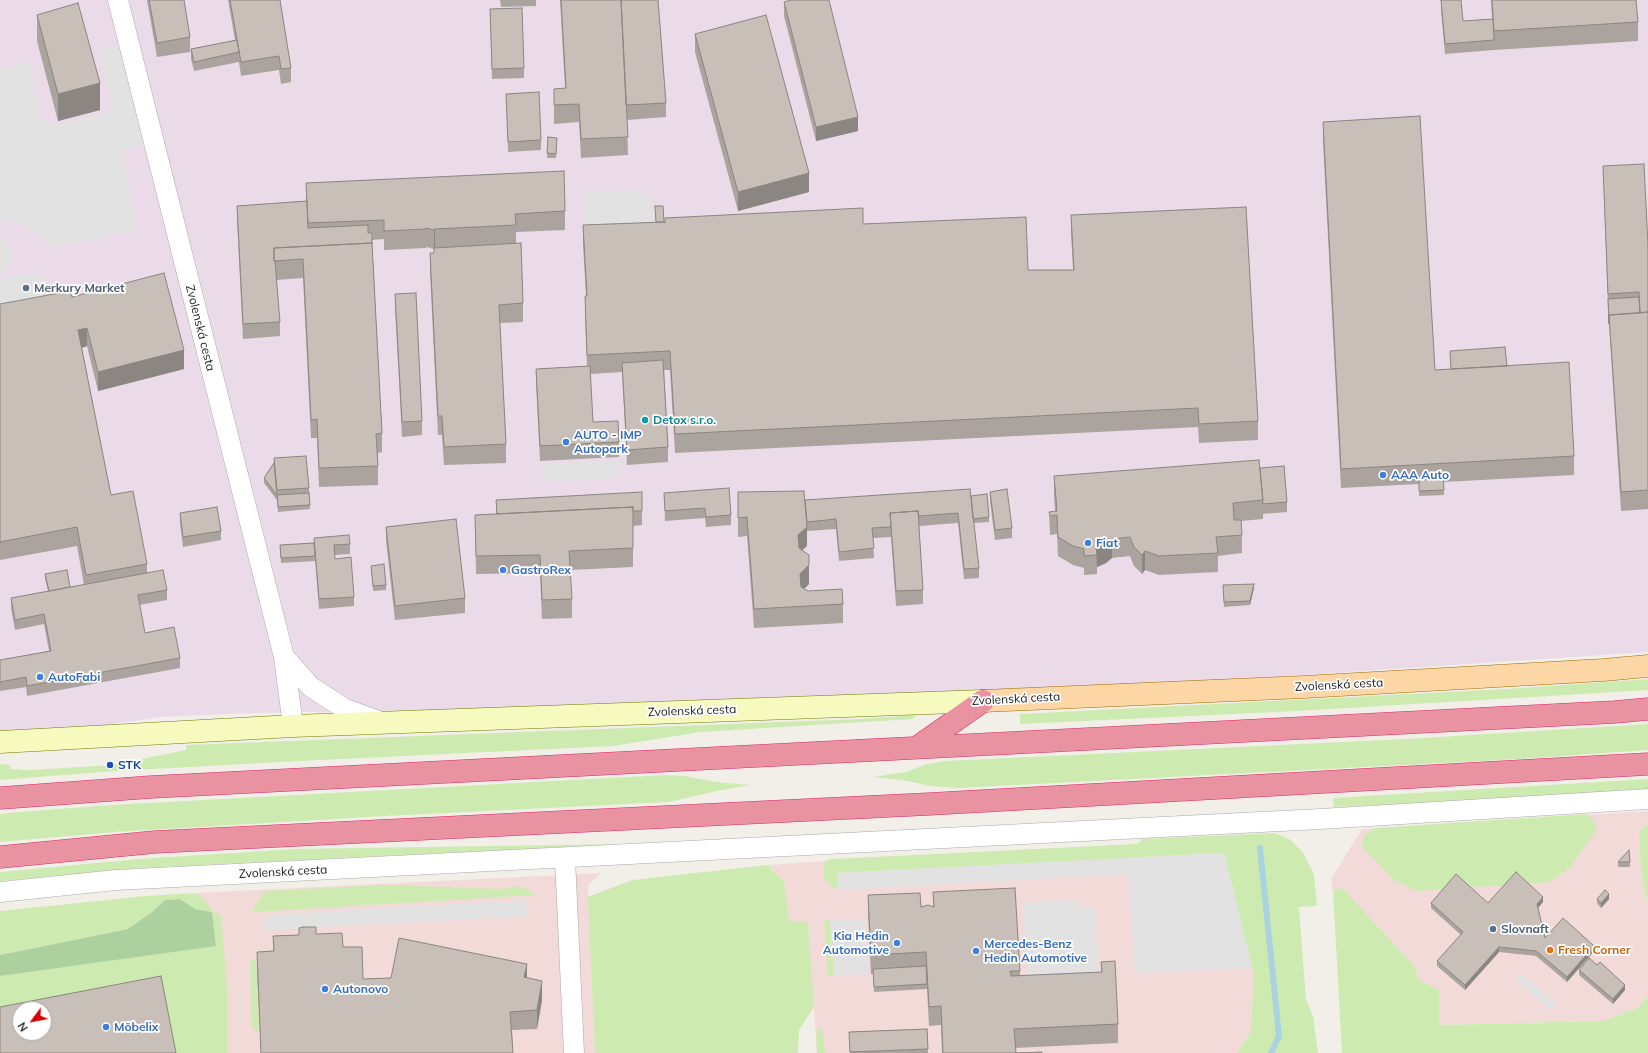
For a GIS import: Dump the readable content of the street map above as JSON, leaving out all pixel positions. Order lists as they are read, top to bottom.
{
  "streets": {
    "main road": ["Zvolenská cesta"]
  },
  "places": [
    "Merkury Market",
    "Detox s.r.o.",
    "AUTO - IMP Autopark",
    "AAA Auto",
    "Fiat",
    "GastroRex",
    "AutoFabi",
    "STK",
    "Slovnaft",
    "Kia Hedin Automotive",
    "Fresh Corner",
    "Mercedes-Benz Hedin Automotive",
    "Autonovo",
    "Möbelix"
  ],
  "north": "bottom left"
}
